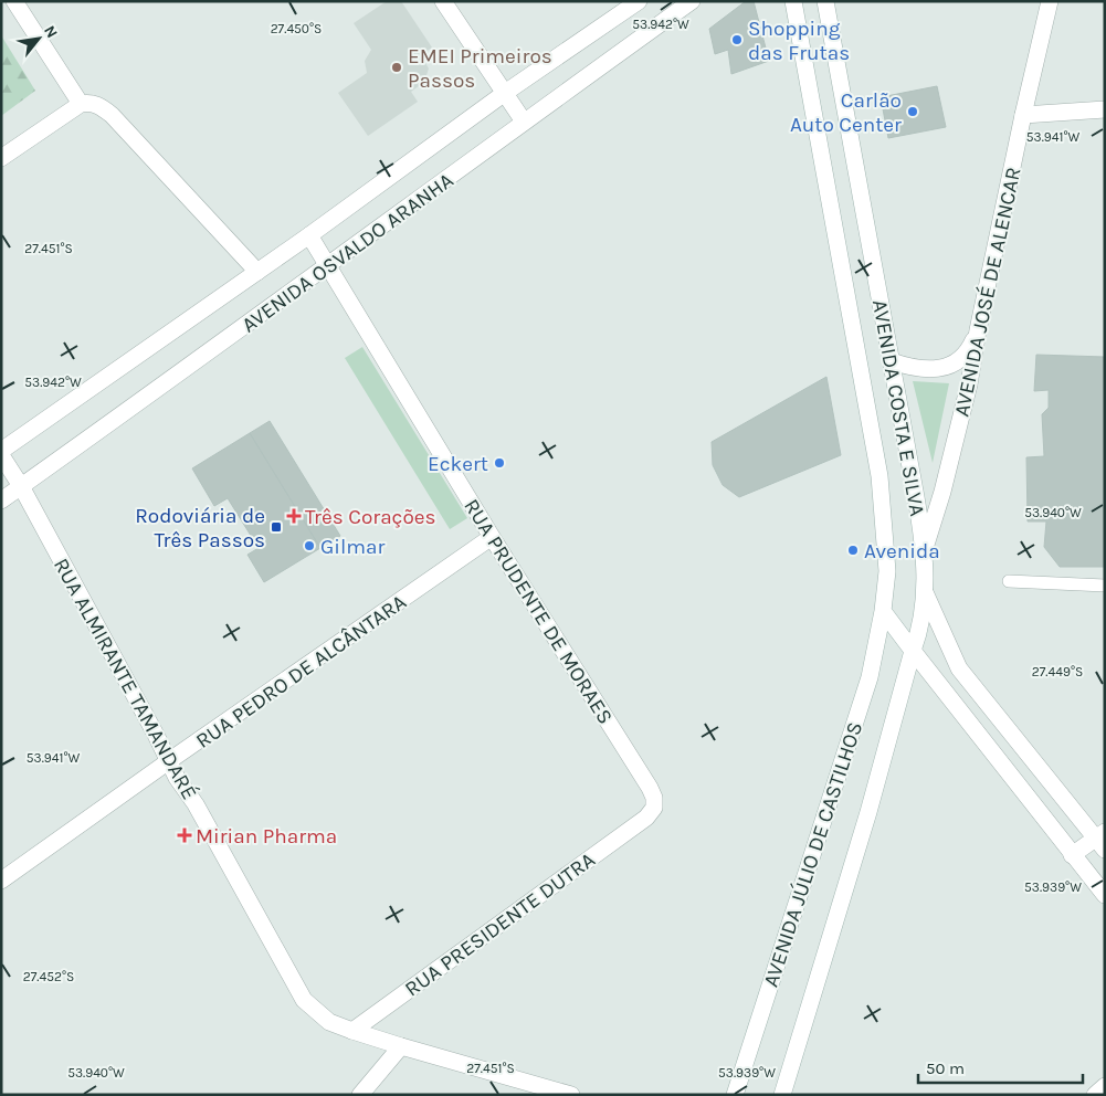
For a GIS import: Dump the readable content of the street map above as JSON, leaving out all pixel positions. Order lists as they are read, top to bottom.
{
  "streets": {
    "street": [
      "AVENIDA OSVALDO ARANHA",
      "AVENIDA JOSÉ DE ALENCAR",
      "AVENIDA COSTA E SILVA",
      "RUA PRUDENTE DE MORAES",
      "RUA PEDRO DE ALCÂNTARA",
      "RUA ALMIRANTE TAMANDARÉ",
      "AVENIDA JÚLIO DE CASTILHOS",
      "RUA PRESIDENTE DUTRA"
    ]
  },
  "crossings": [
    ["AVENIDA OSVALDO ARANHA", "RUA PRUDENTE DE MORAES"],
    ["AVENIDA OSVALDO ARANHA", "RUA ALMIRANTE TAMANDARÉ"],
    ["AVENIDA JOSÉ DE ALENCAR", "AVENIDA COSTA E SILVA"],
    ["AVENIDA COSTA E SILVA", "AVENIDA JÚLIO DE CASTILHOS"],
    ["RUA PRUDENTE DE MORAES", "RUA PEDRO DE ALCÂNTARA"],
    ["RUA PRUDENTE DE MORAES", "RUA PRESIDENTE DUTRA"],
    ["RUA PEDRO DE ALCÂNTARA", "RUA ALMIRANTE TAMANDARÉ"],
    ["RUA ALMIRANTE TAMANDARÉ", "RUA PRESIDENTE DUTRA"]
  ],
  "places": {
    "other": [
      "Shopping das Frutas",
      "EMEI Primeiros Passos",
      "Carlão Auto Center",
      "Eckert",
      "Gilmar",
      "Avenida"
    ],
    "health": ["Três Corações", "Mirian Pharma"],
    "transit": ["Rodoviária de Três Passos"]
  },
  "scale_bar": "50 m",
  "north": "top right",
  "coordinates": [
    "53.942°W",
    "27.450°S",
    "53.941°W",
    "27.451°S",
    "53.940°W",
    "27.449°S",
    "53.939°W",
    "27.452°S"
  ]
}
